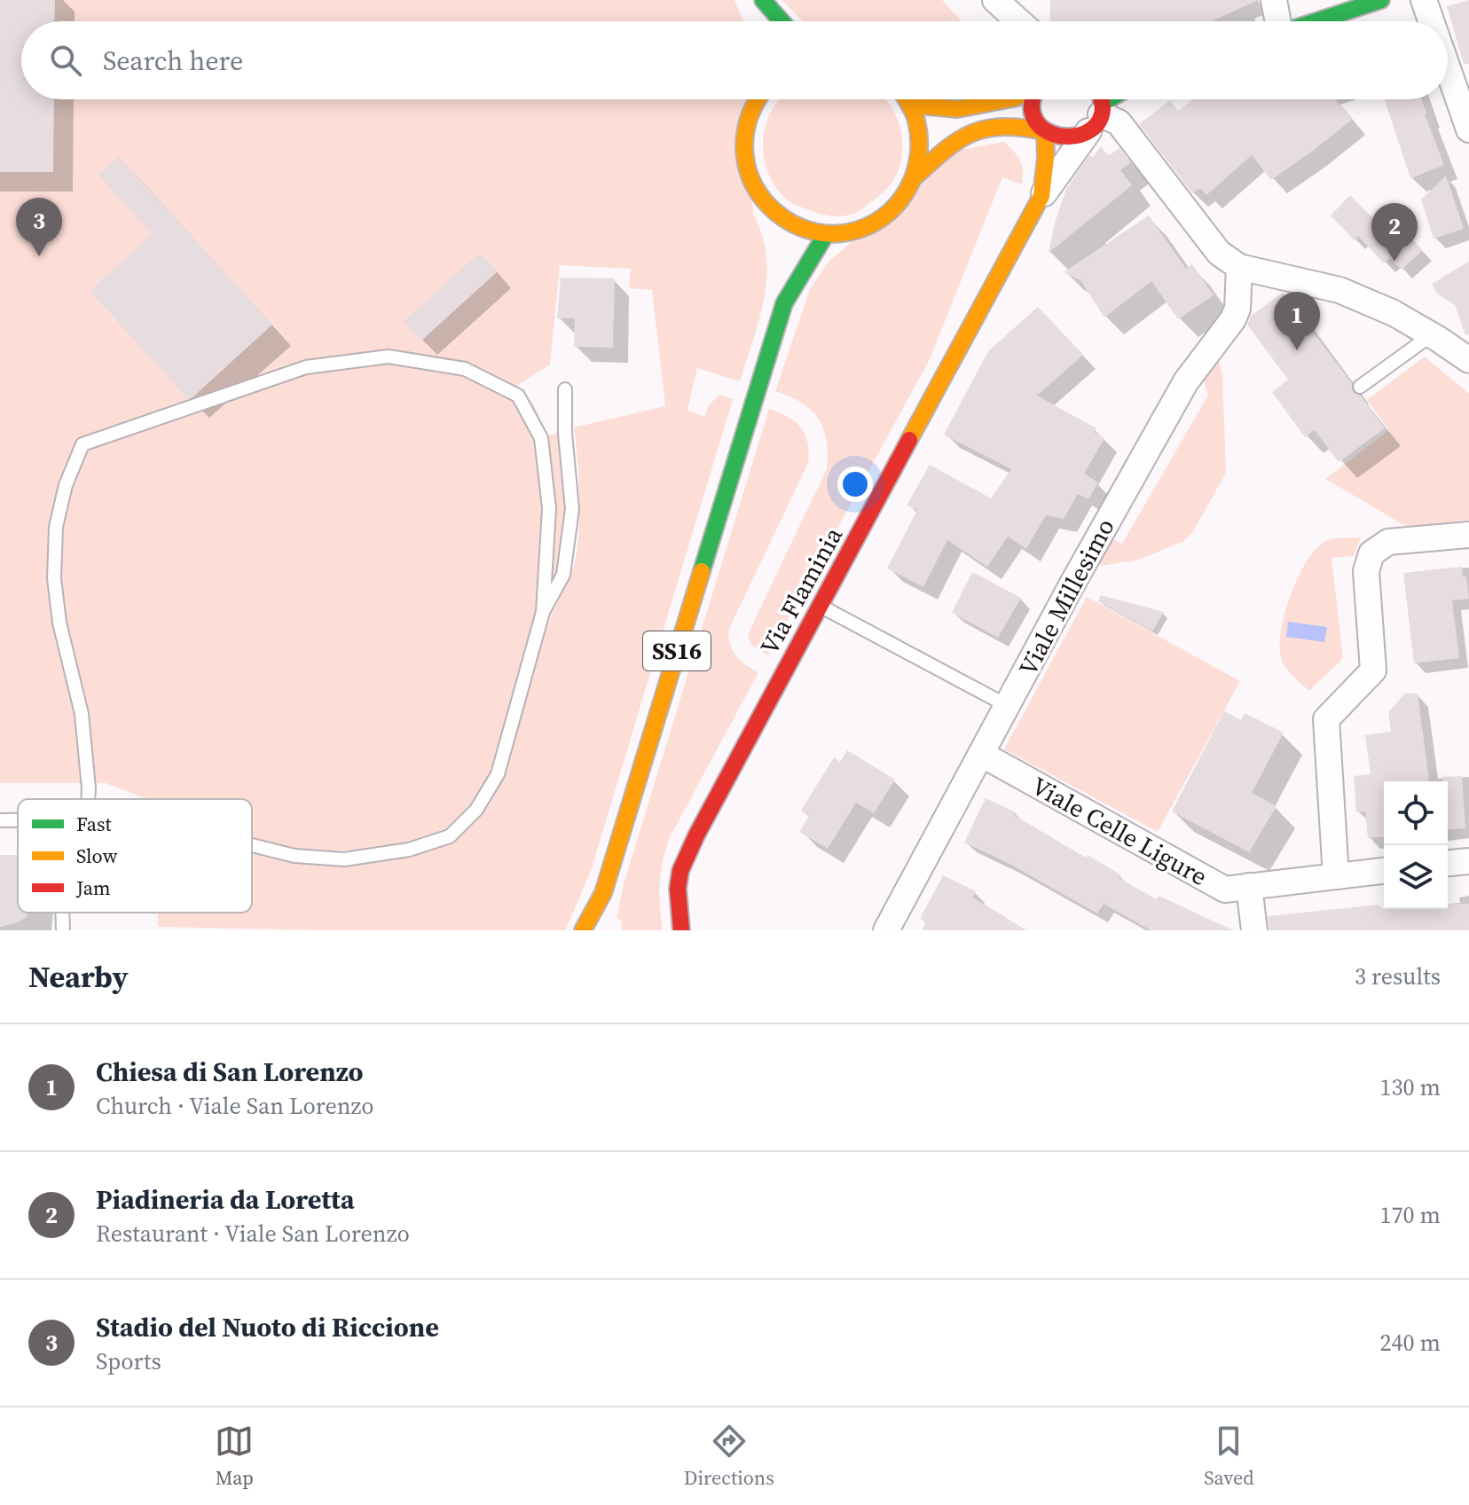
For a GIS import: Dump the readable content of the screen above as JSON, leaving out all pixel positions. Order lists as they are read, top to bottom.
{
  "streets": {
    "main road": ["Via Flaminia", "SS16"],
    "street": ["Viale Millesimo", "Viale Celle Ligure"]
  },
  "crossings": [
    ["Viale Millesimo", "Viale Celle Ligure"]
  ],
  "legend": ["Fast", "Slow", "Jam"],
  "page": {
    "search": "Search here",
    "pins": ["3", "2", "1"],
    "heading": ["Nearby", "3 results"],
    "list": [
      {
        "mark": "1",
        "name": "Chiesa di San Lorenzo",
        "note": "Church · Viale San Lorenzo",
        "value": "130 m"
      },
      {
        "mark": "2",
        "name": "Piadineria da Loretta",
        "note": "Restaurant · Viale San Lorenzo",
        "value": "170 m"
      },
      {
        "mark": "3",
        "name": "Stadio del Nuoto di Riccione",
        "note": "Sports",
        "value": "240 m"
      }
    ],
    "nav": ["Map", "Directions", "Saved"]
  }
}
